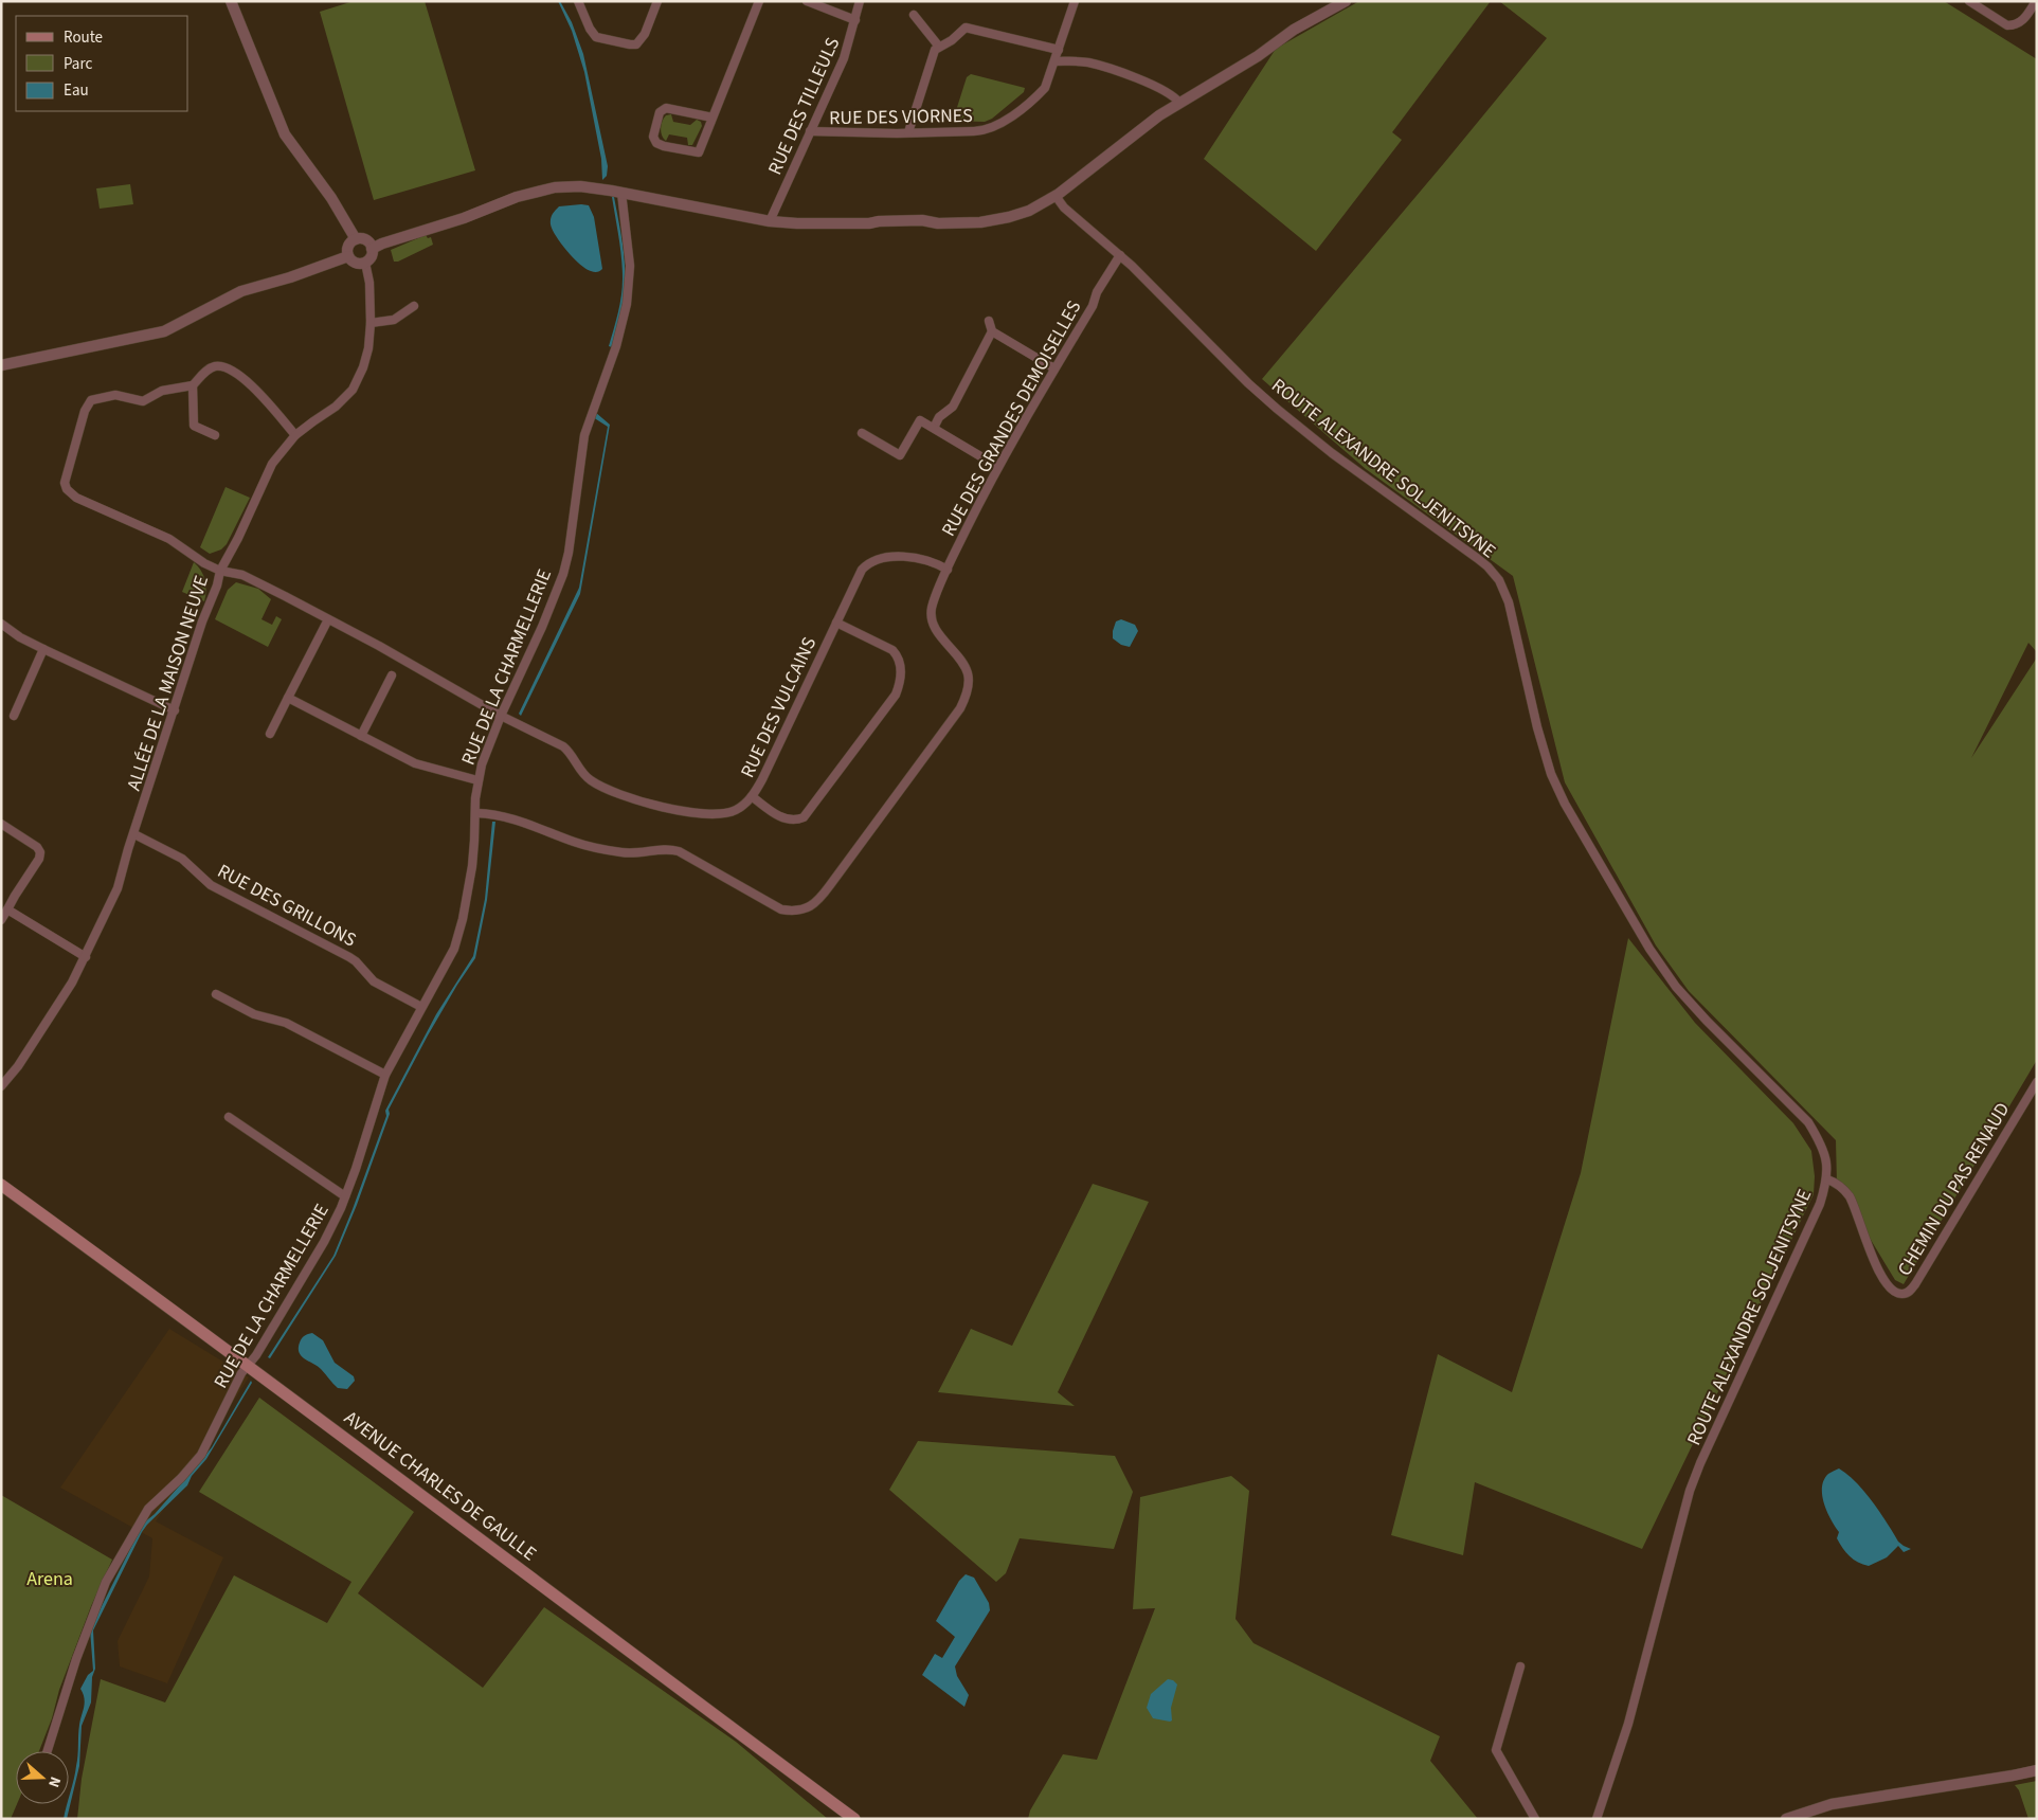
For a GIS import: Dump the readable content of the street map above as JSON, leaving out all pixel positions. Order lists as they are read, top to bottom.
{
  "streets": {
    "main road": ["AVENUE CHARLES DE GAULLE"],
    "street": [
      "RUE DES TILLEULS",
      "RUE DES VIORNES",
      "RUE DES GRANDES DEMOISELLES",
      "ROUTE ALEXANDRE SOLJENITSYNE",
      "RUE DE LA CHARMELLERIE",
      "ALLÉE DE LA MAISON NEUVE",
      "RUE DES VULCAINS",
      "RUE DES GRILLONS",
      "CHEMIN DU PAS RENAUD"
    ]
  },
  "crossings": [
    ["RUE DES TILLEULS", "RUE DES VIORNES"],
    ["RUE DES GRANDES DEMOISELLES", "ROUTE ALEXANDRE SOLJENITSYNE"],
    ["RUE DES GRANDES DEMOISELLES", "RUE DE LA CHARMELLERIE"],
    ["RUE DES GRANDES DEMOISELLES", "RUE DES VULCAINS"],
    ["ROUTE ALEXANDRE SOLJENITSYNE", "CHEMIN DU PAS RENAUD"],
    ["RUE DE LA CHARMELLERIE", "ALLÉE DE LA MAISON NEUVE"],
    ["RUE DE LA CHARMELLERIE", "RUE DES VULCAINS"],
    ["RUE DE LA CHARMELLERIE", "RUE DES GRILLONS"],
    ["RUE DE LA CHARMELLERIE", "AVENUE CHARLES DE GAULLE"],
    ["ALLÉE DE LA MAISON NEUVE", "RUE DES VULCAINS"],
    ["ALLÉE DE LA MAISON NEUVE", "RUE DES GRILLONS"]
  ],
  "parks": ["Arena"],
  "legend": ["Route", "Parc", "Eau"],
  "north": "right"
}
